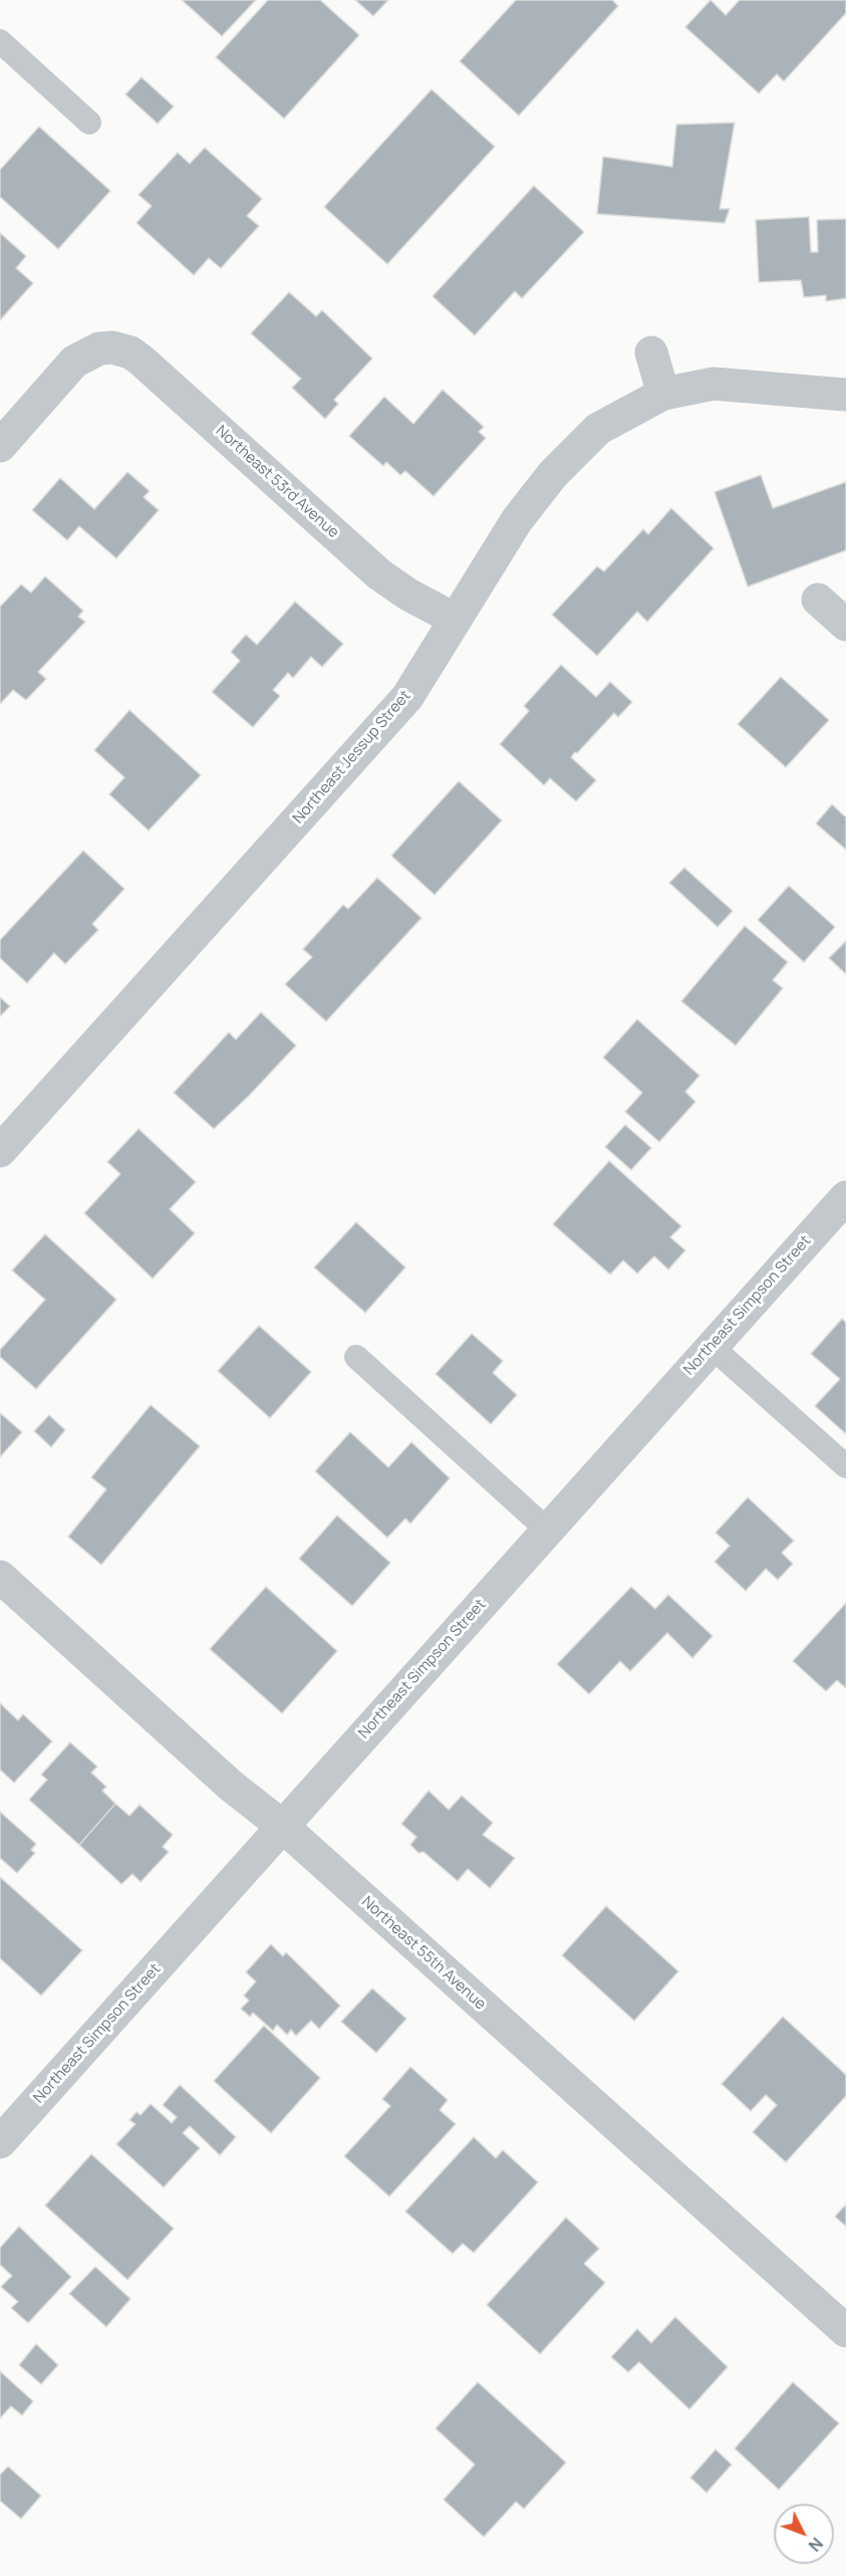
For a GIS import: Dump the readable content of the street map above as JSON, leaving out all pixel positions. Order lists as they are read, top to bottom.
{
  "streets": {
    "street": [
      "Northeast 53rd Avenue",
      "Northeast Jessup Street",
      "Northeast Simpson Street",
      "Northeast 55th Avenue"
    ]
  },
  "crossings": [
    ["Northeast 53rd Avenue", "Northeast Jessup Street"],
    ["Northeast Simpson Street", "Northeast 55th Avenue"]
  ],
  "north": "bottom right"
}
